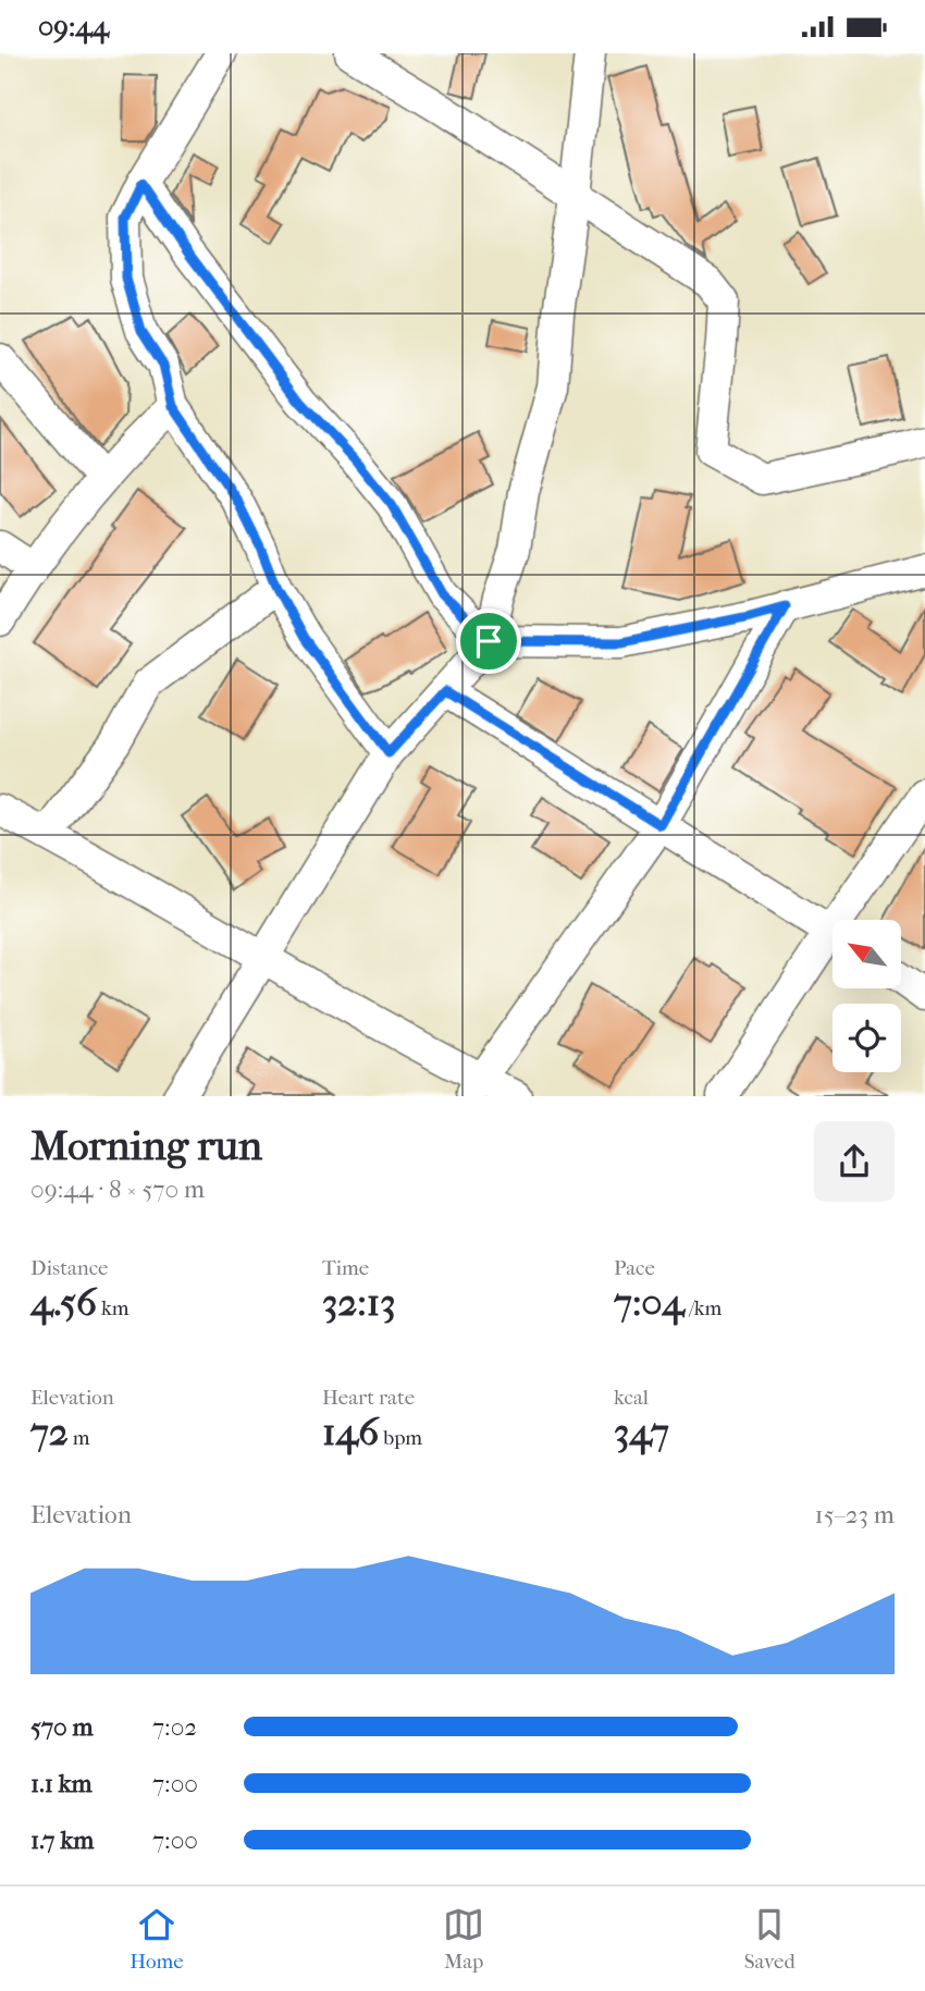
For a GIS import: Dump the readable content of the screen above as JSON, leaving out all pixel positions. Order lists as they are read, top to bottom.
{
  "north": "top left",
  "page": {
    "status": "09:44",
    "heading": ["Morning run", "09:44 · 8 × 570 m"],
    "stats": [
      ["Distance", "4.56 km"],
      ["Time", "32:13"],
      ["Pace", "7:04 /km"],
      ["Elevation", "72 m"],
      ["Heart rate", "146 bpm"],
      ["kcal", "347"]
    ],
    "chart": ["Elevation", "15–23 m"],
    "list": [
      {
        "name": "570 m",
        "note": "7:02"
      },
      {
        "name": "1.1 km",
        "note": "7:00"
      },
      {
        "name": "1.7 km",
        "note": "7:00"
      }
    ],
    "tabs": ["Home", "Map", "Saved"]
  }
}
